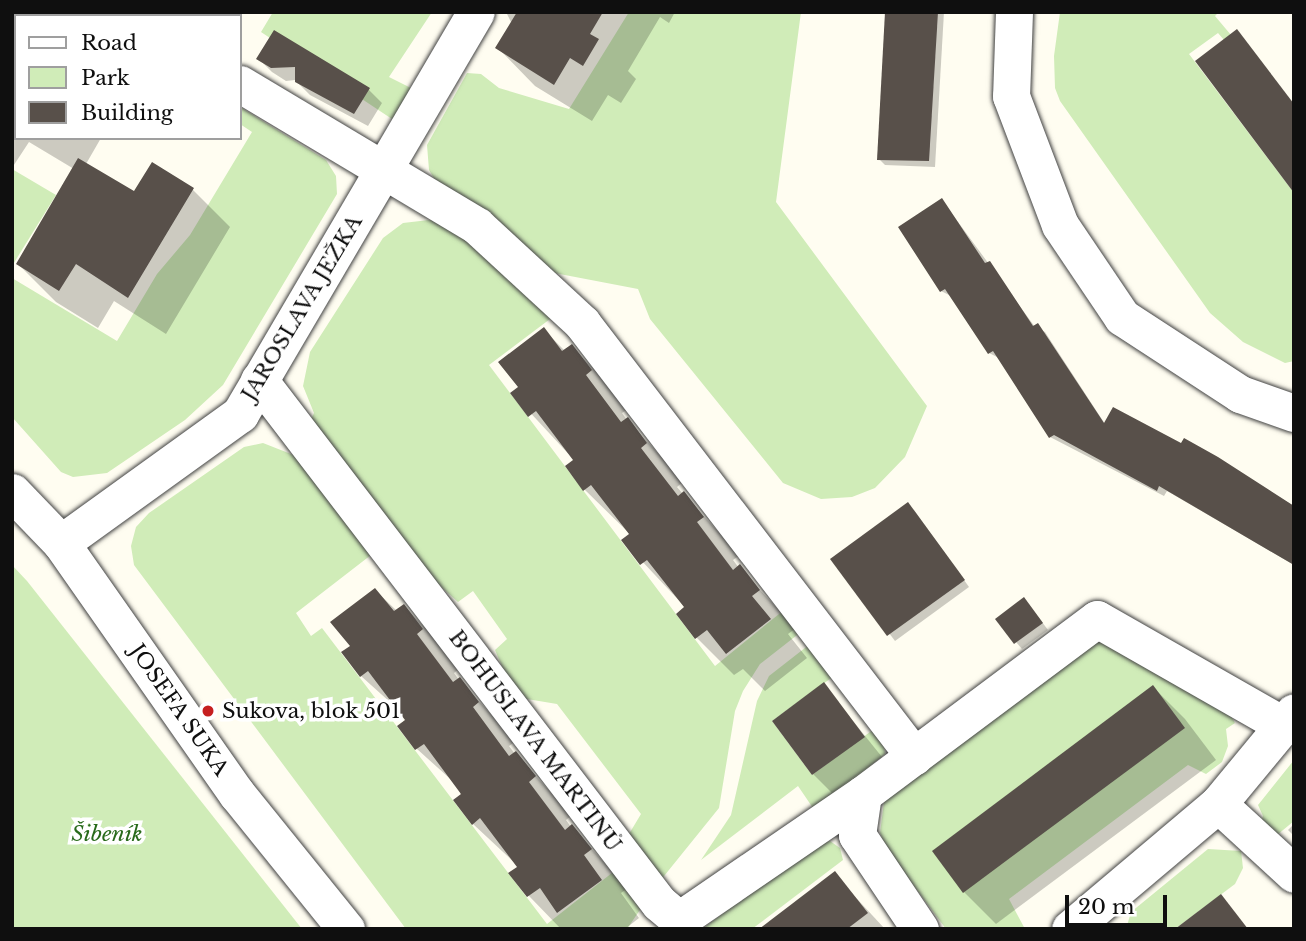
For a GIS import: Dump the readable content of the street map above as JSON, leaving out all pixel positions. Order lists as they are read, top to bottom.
{
  "streets": {
    "street": ["JAROSLAVA JEŽKA", "JOSEFA SUKA", "BOHUSLAVA MARTINŮ"]
  },
  "crossings": [
    ["JAROSLAVA JEŽKA", "JOSEFA SUKA"],
    ["JAROSLAVA JEŽKA", "BOHUSLAVA MARTINŮ"]
  ],
  "parks": ["Šibeník"],
  "places": ["Sukova, blok 501"],
  "legend": ["Road", "Park", "Building"],
  "scale_bar": "20 m"
}
